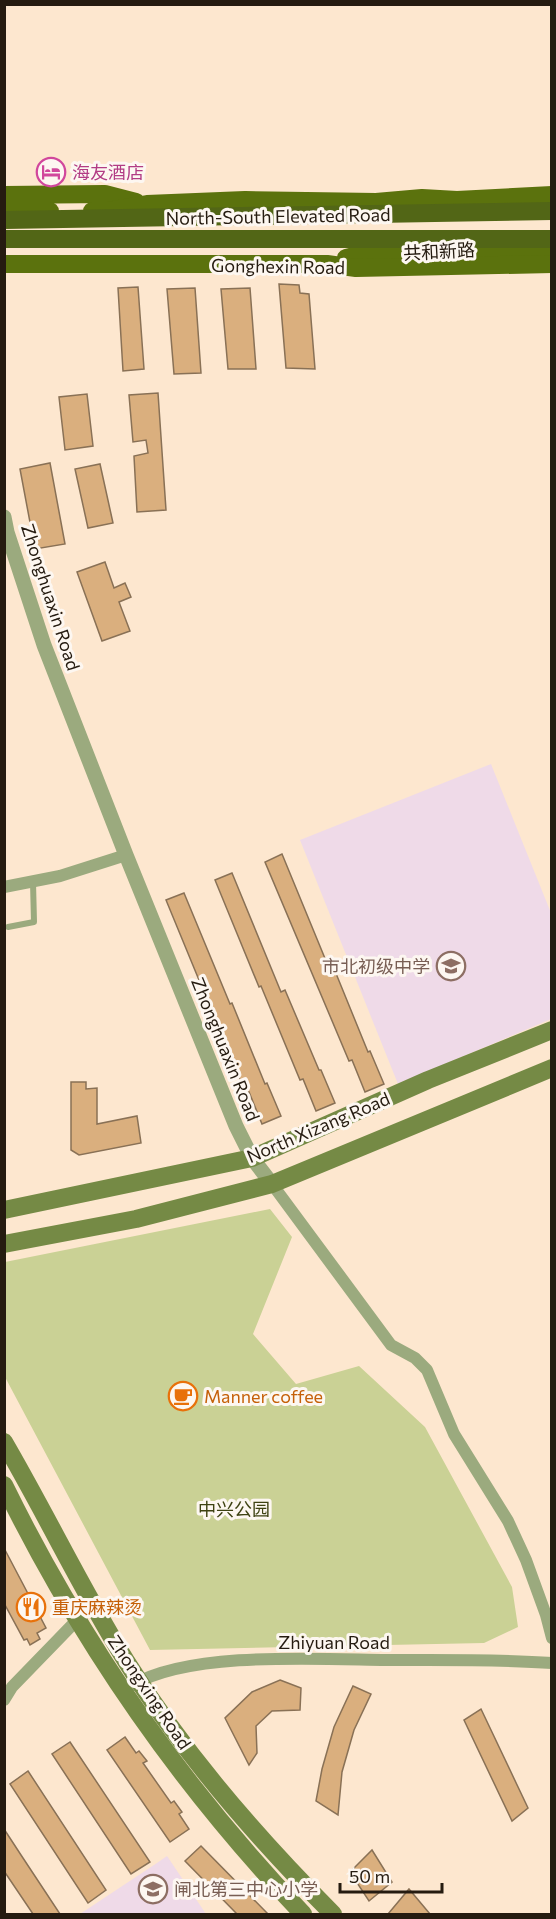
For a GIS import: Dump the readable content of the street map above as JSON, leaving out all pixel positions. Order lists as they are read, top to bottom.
{
  "streets": {
    "highway": ["North-South Elevated Road"],
    "main road": [
      "共和新路",
      "Gonghexin Road",
      "North Xizang Road",
      "Zhongxing Road"
    ],
    "street": ["Zhonghuaxin Road", "Zhiyuan Road"]
  },
  "crossings": [
    ["North-South Elevated Road", "共和新路"],
    ["共和新路", "Gonghexin Road"],
    ["Zhonghuaxin Road", "North Xizang Road"],
    ["Zhiyuan Road", "Zhongxing Road"]
  ],
  "parks": ["中兴公园"],
  "places": {
    "hotel": ["海友酒店"],
    "school or university": ["市北初级中学", "闸北第三中心小学"],
    "cafe": ["Manner coffee"],
    "restaurant": ["重庆麻辣烫"]
  },
  "scale_bar": "50 m"
}
